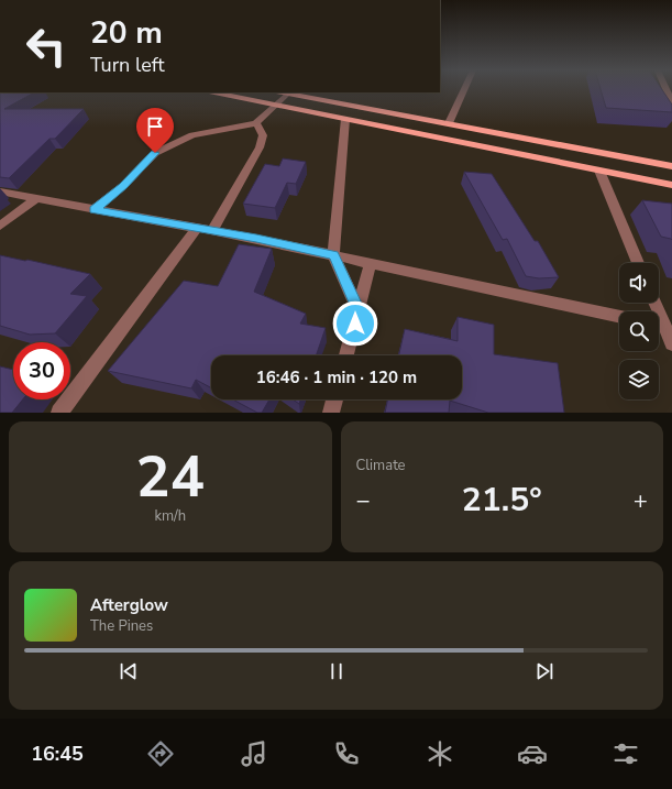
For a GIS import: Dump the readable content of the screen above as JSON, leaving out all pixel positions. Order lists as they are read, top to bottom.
{
  "page": {
    "turn": ["20 m", "Turn left"],
    "limit": "30",
    "trip": "16:46 · 1 min · 120 m",
    "tile": [
      ["24", "km/h"],
      "Climate"
    ],
    "heat": ["−", "21.5°", "+"],
    "song": ["Afterglow", "The Pines"],
    "tabs": "16:45"
  }
}
